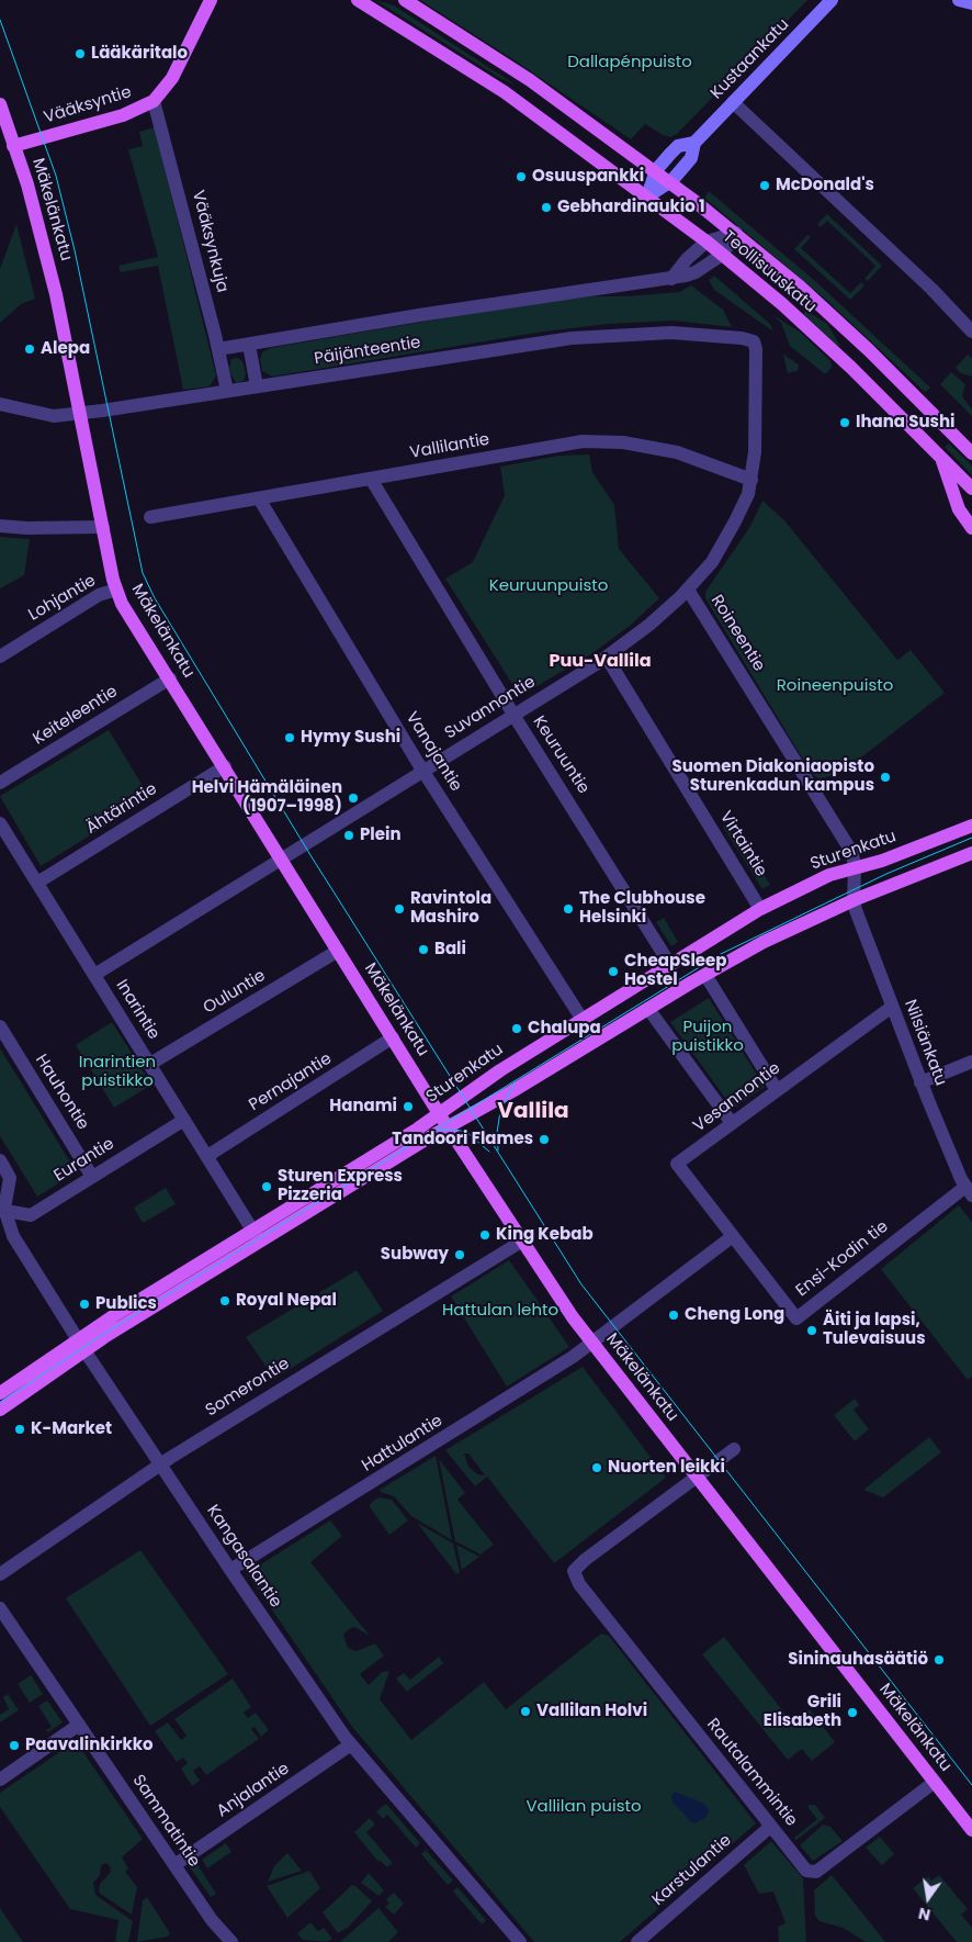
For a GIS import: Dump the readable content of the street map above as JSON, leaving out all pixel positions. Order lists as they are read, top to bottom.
{
  "streets": {
    "main road": [
      "Kustaankatu",
      "Vääksyntie",
      "Mäkelänkatu",
      "Teollisuuskatu",
      "Sturenkatu"
    ],
    "street": [
      "Vääksynkuja",
      "Päijänteentie",
      "Vallilantie",
      "Lohjantie",
      "Roineentie",
      "Suvannontie",
      "Keiteleentie",
      "Vanajantie",
      "Keuruuntie",
      "Ähtärintie",
      "Virtaintie",
      "Ouluntie",
      "Inarintie",
      "Nilsiänkatu",
      "Pernajantie",
      "Hauhontie",
      "Vesannontie",
      "Eurantie",
      "Ensi-Kodin tie",
      "Somerontie",
      "Hattulantie",
      "Kangasalantie",
      "Rautalammintie",
      "Anjalantie",
      "Sammatintie",
      "Karstulantie"
    ]
  },
  "crossings": [
    ["Kustaankatu", "Teollisuuskatu"],
    ["Vääksyntie", "Mäkelänkatu"],
    ["Vääksyntie", "Vääksynkuja"],
    ["Mäkelänkatu", "Päijänteentie"],
    ["Mäkelänkatu", "Lohjantie"],
    ["Mäkelänkatu", "Suvannontie"],
    ["Mäkelänkatu", "Keiteleentie"],
    ["Mäkelänkatu", "Ähtärintie"],
    ["Mäkelänkatu", "Sturenkatu"],
    ["Mäkelänkatu", "Ouluntie"],
    ["Mäkelänkatu", "Pernajantie"],
    ["Mäkelänkatu", "Somerontie"],
    ["Mäkelänkatu", "Hattulantie"],
    ["Mäkelänkatu", "Rautalammintie"],
    ["Vääksynkuja", "Päijänteentie"],
    ["Teollisuuskatu", "Päijänteentie"],
    ["Päijänteentie", "Suvannontie"],
    ["Vallilantie", "Suvannontie"],
    ["Vallilantie", "Vanajantie"],
    ["Vallilantie", "Keuruuntie"],
    ["Roineentie", "Suvannontie"],
    ["Roineentie", "Sturenkatu"],
    ["Roineentie", "Nilsiänkatu"],
    ["Suvannontie", "Vanajantie"],
    ["Suvannontie", "Keuruuntie"],
    ["Suvannontie", "Virtaintie"],
    ["Suvannontie", "Inarintie"],
    ["Vanajantie", "Sturenkatu"],
    ["Keuruuntie", "Sturenkatu"],
    ["Ähtärintie", "Inarintie"],
    ["Virtaintie", "Sturenkatu"],
    ["Sturenkatu", "Inarintie"],
    ["Sturenkatu", "Nilsiänkatu"],
    ["Sturenkatu", "Kangasalantie"],
    ["Ouluntie", "Inarintie"],
    ["Inarintie", "Pernajantie"],
    ["Inarintie", "Eurantie"],
    ["Nilsiänkatu", "Vesannontie"],
    ["Nilsiänkatu", "Ensi-Kodin tie"],
    ["Hauhontie", "Eurantie"],
    ["Vesannontie", "Ensi-Kodin tie"],
    ["Vesannontie", "Hattulantie"],
    ["Eurantie", "Kangasalantie"],
    ["Ensi-Kodin tie", "Hattulantie"],
    ["Somerontie", "Kangasalantie"],
    ["Hattulantie", "Kangasalantie"],
    ["Kangasalantie", "Anjalantie"],
    ["Rautalammintie", "Karstulantie"],
    ["Anjalantie", "Sammatintie"]
  ],
  "districts": ["Puu-Vallila", "Vallila"],
  "parks": [
    "Dallapénpuisto",
    "Keuruunpuisto",
    "Roineenpuisto",
    "Puijon puistikko",
    "Inarintien puistikko",
    "Hattulan lehto",
    "Vallilan puisto"
  ],
  "places": [
    "Lääkäritalo",
    "Osuuspankki",
    "McDonald's",
    "Gebhardinaukio 1",
    "Alepa",
    "Ihana Sushi",
    "Hymy Sushi",
    "Suomen Diakoniaopisto Sturenkadun kampus",
    "Helvi Hämäläinen (1907–1998)",
    "Plein",
    "Ravintola Mashiro",
    "The Clubhouse Helsinki",
    "Bali",
    "CheapSleep Hostel",
    "Chalupa",
    "Hanami",
    "Tandoori Flames",
    "Sturen Express Pizzeria",
    "King Kebab",
    "Subway",
    "Royal Nepal",
    "Publics",
    "Cheng Long",
    "Äiti ja lapsi, Tulevaisuus",
    "K-Market",
    "Nuorten leikki",
    "Sininauhasäätiö",
    "Vallilan Holvi",
    "Grili Elisabeth",
    "Paavalinkirkko"
  ],
  "north": "bottom"
}
